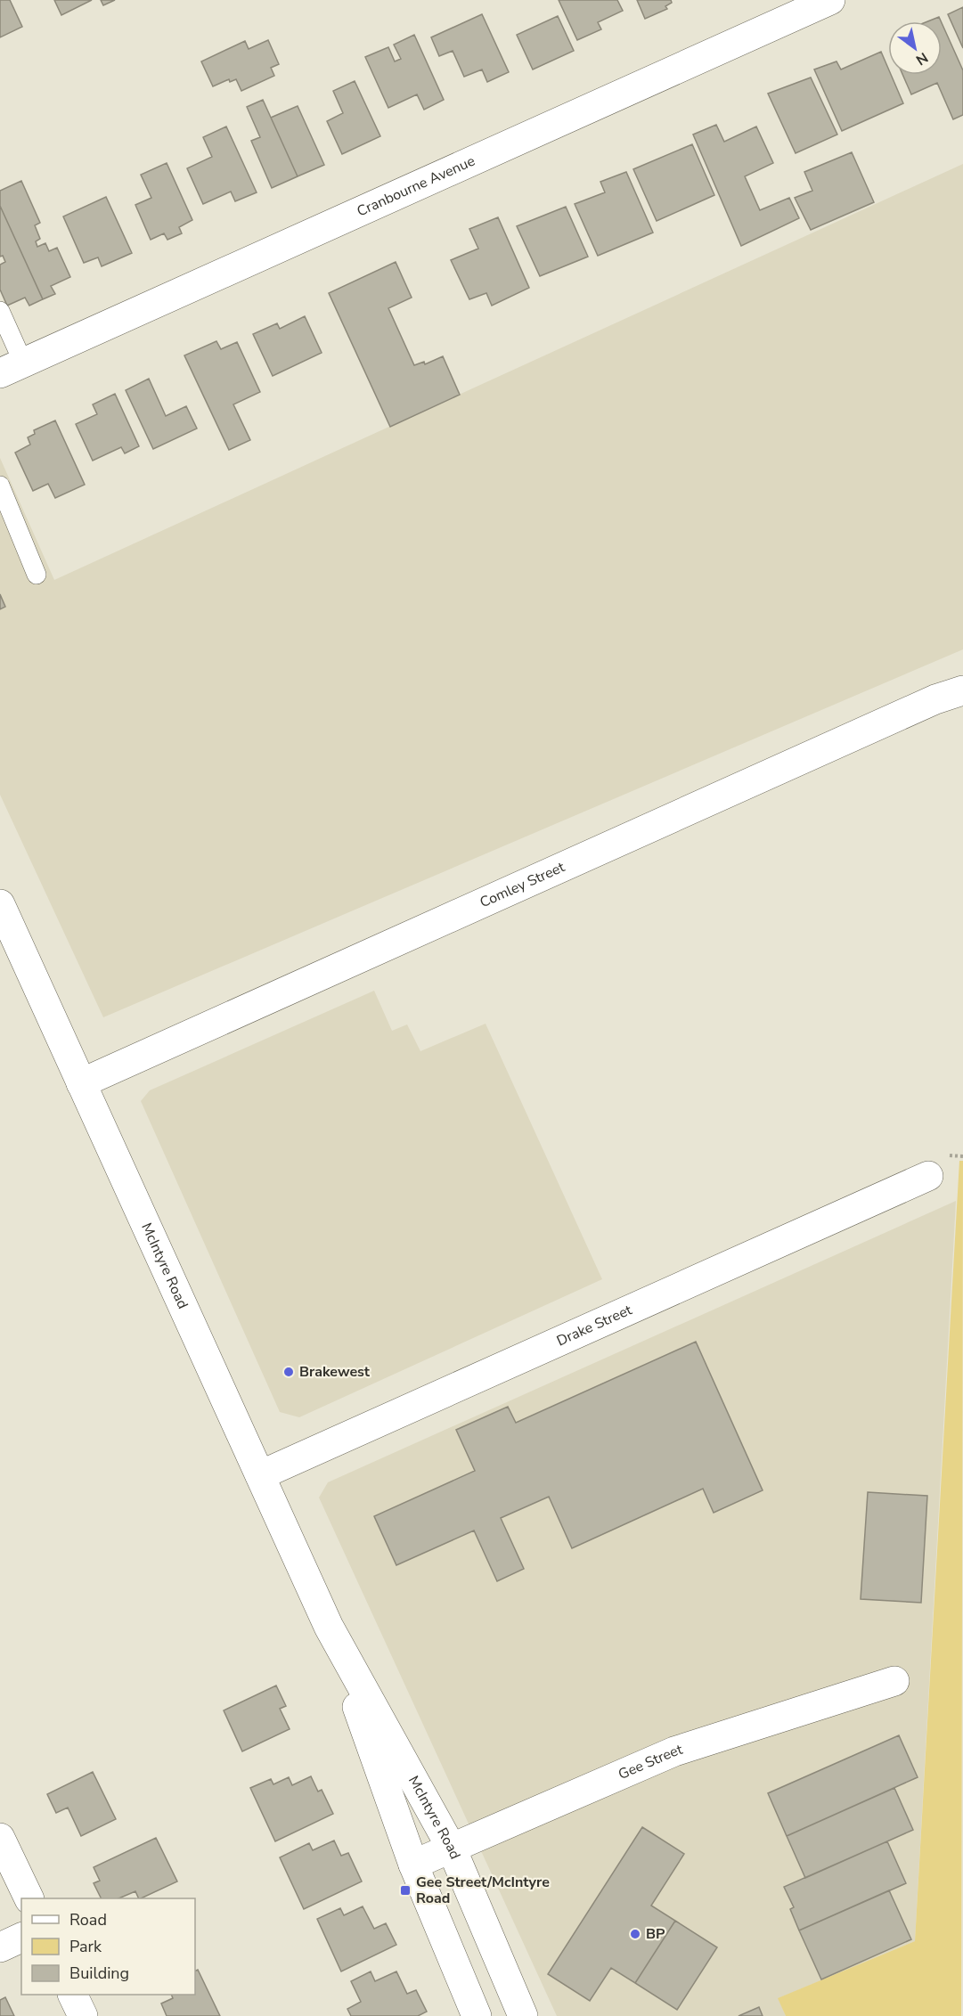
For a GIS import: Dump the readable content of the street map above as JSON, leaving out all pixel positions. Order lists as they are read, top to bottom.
{
  "streets": {
    "street": [
      "Cranbourne Avenue",
      "Comley Street",
      "McIntyre Road",
      "Drake Street",
      "Gee Street"
    ]
  },
  "crossings": [
    ["Comley Street", "McIntyre Road"],
    ["McIntyre Road", "Drake Street"],
    ["McIntyre Road", "Gee Street"]
  ],
  "places": {
    "other": ["Brakewest", "BP"],
    "transit": ["Gee Street/McIntyre Road"]
  },
  "legend": ["Road", "Park", "Building"],
  "north": "bottom right"
}
